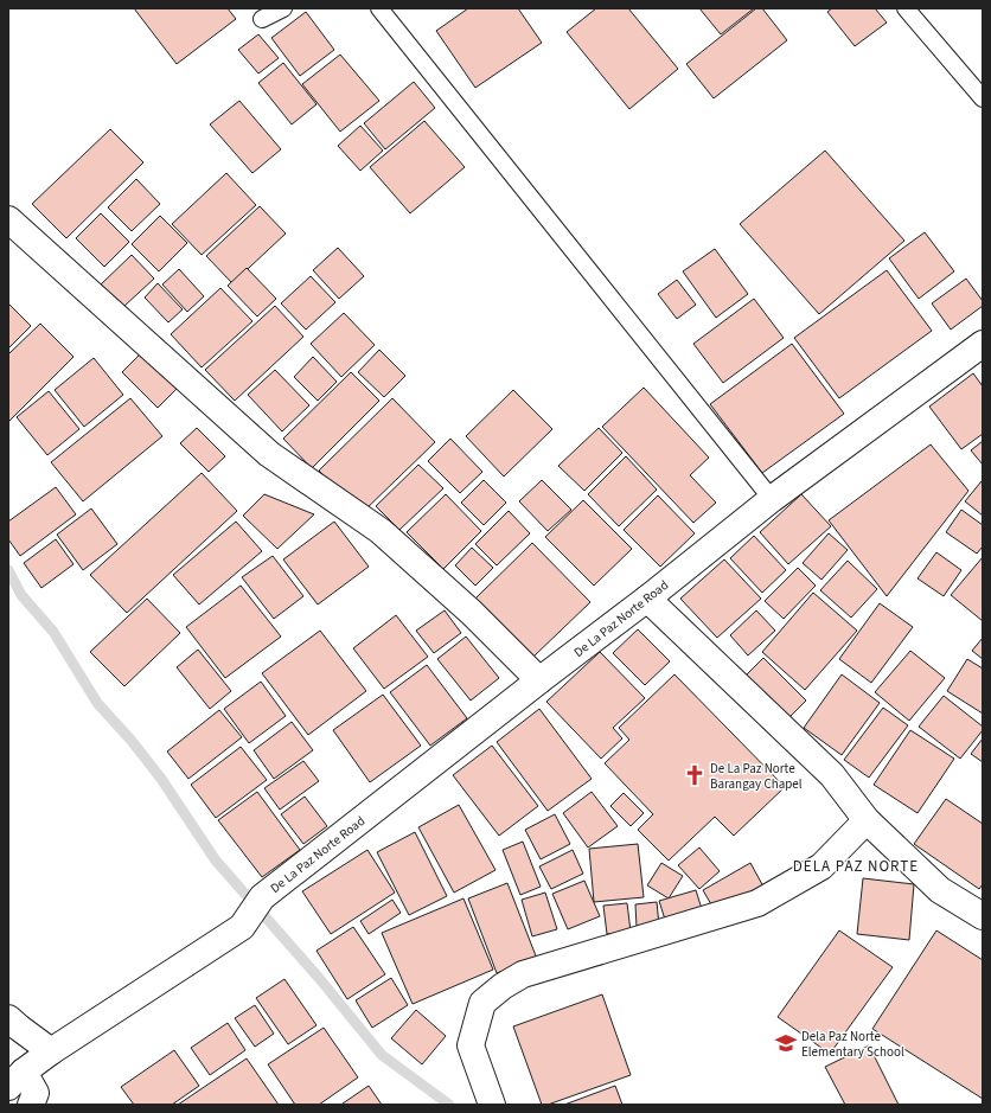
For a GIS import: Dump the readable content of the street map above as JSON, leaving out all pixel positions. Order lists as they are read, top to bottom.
{
  "streets": {
    "street": ["De La Paz Norte Road"]
  },
  "districts": ["DELA PAZ NORTE"],
  "places": {
    "church": ["De La Paz Norte Barangay Chapel"],
    "school or university": ["Dela Paz Norte Elementary School"]
  }
}
